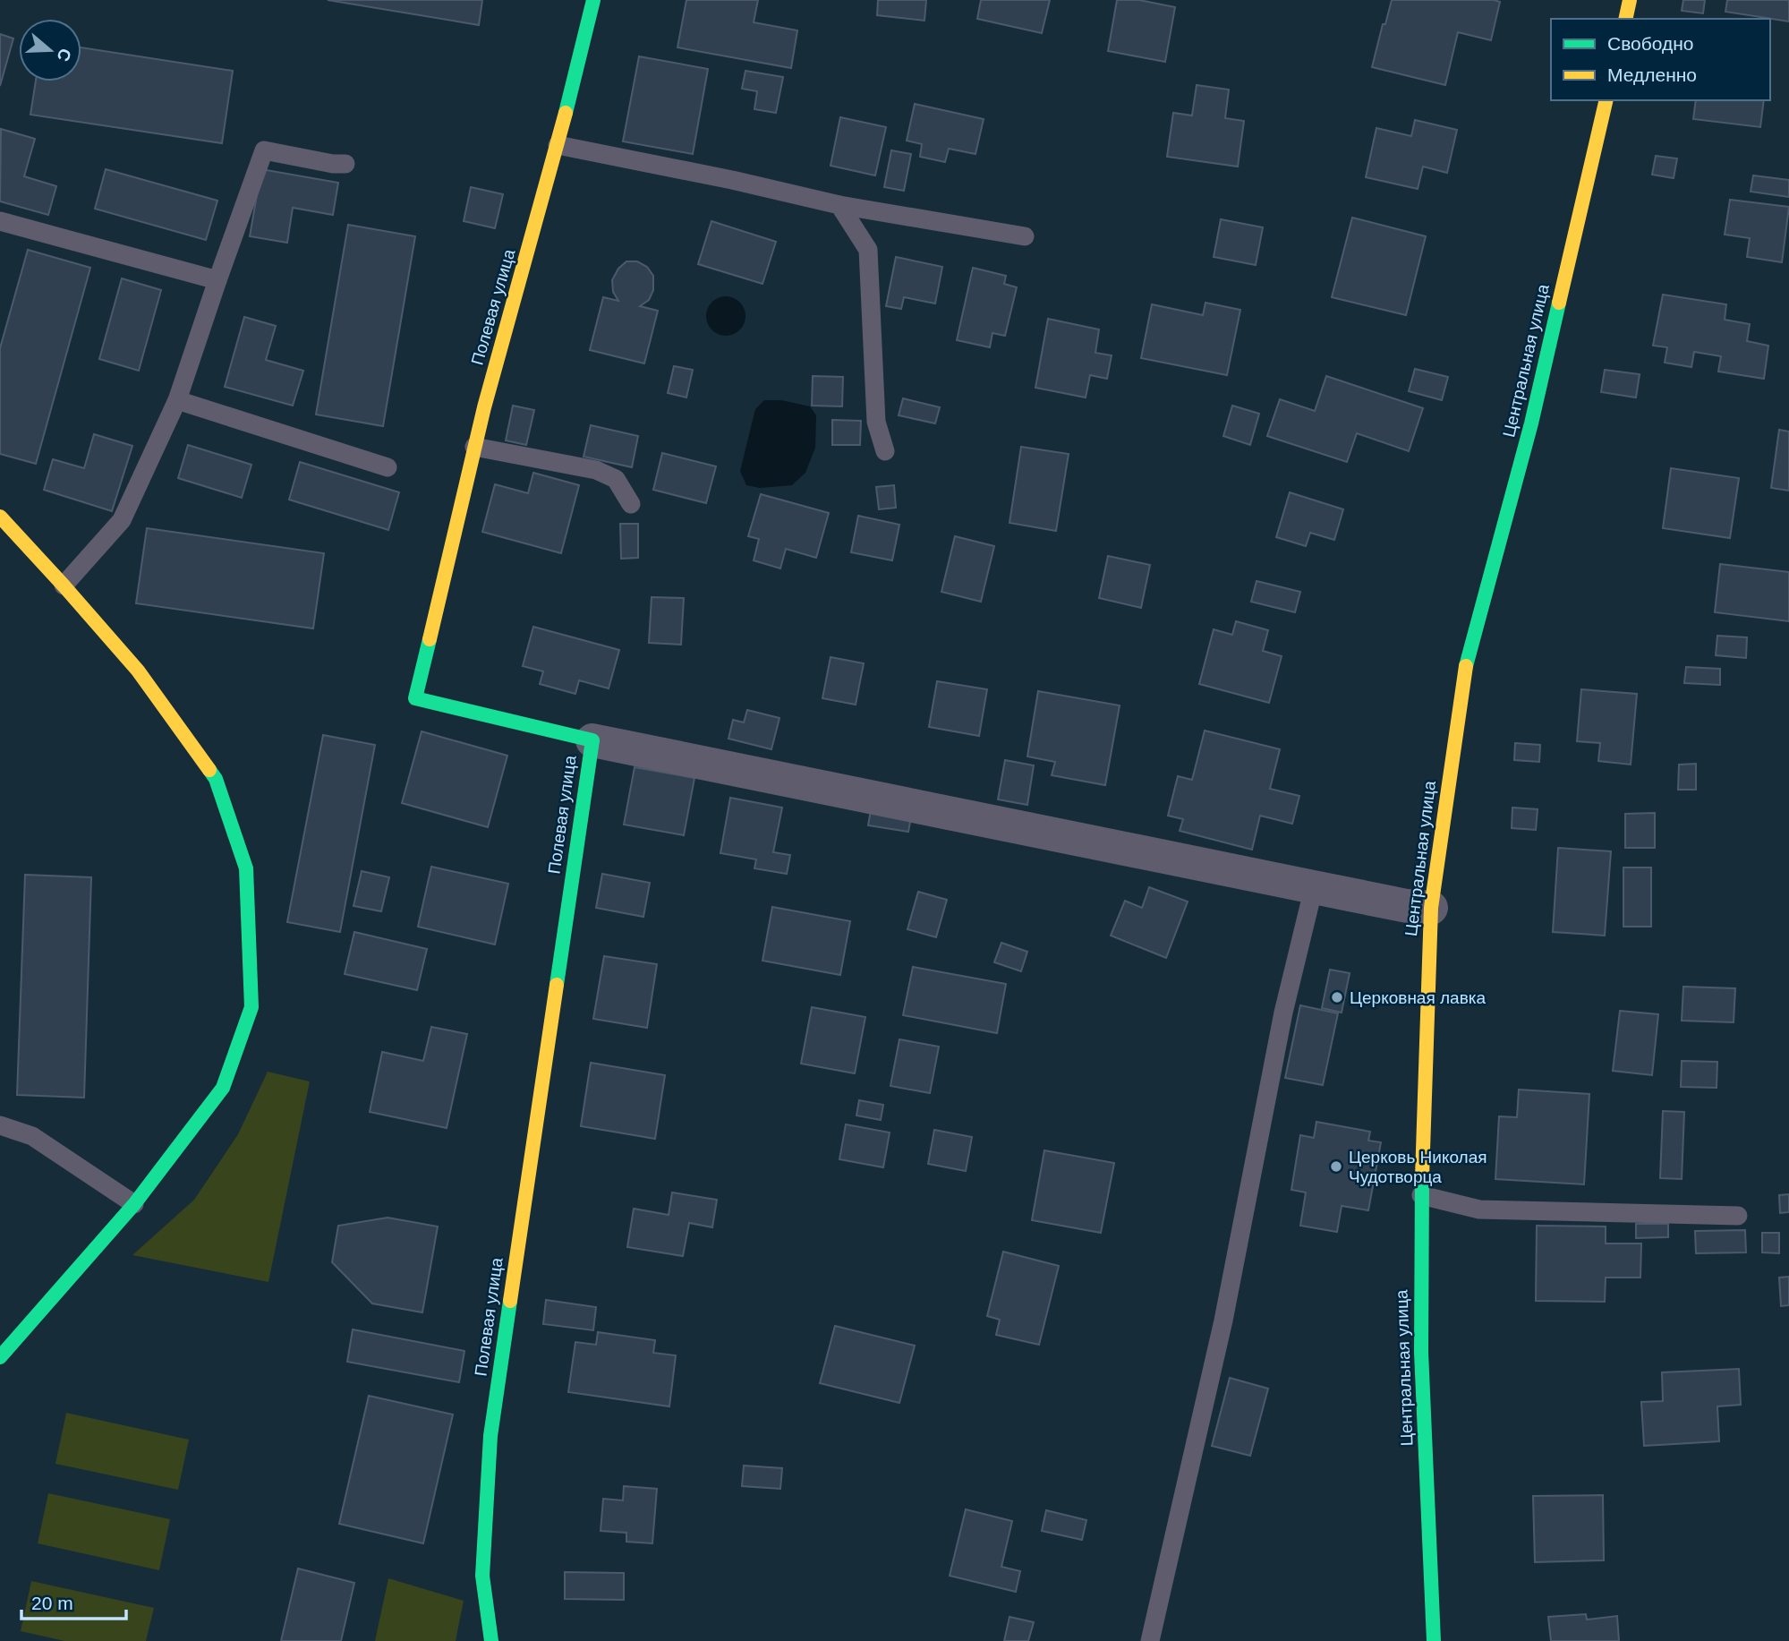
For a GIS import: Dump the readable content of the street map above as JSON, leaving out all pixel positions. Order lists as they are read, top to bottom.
{
  "streets": {
    "street": ["Полевая улица", "Центральная улица"]
  },
  "places": ["Церковная лавка", "Церковь Николая Чудотворца"],
  "legend": ["Свободно", "Медленно"],
  "scale_bar": "20 m",
  "north": "right"
}
